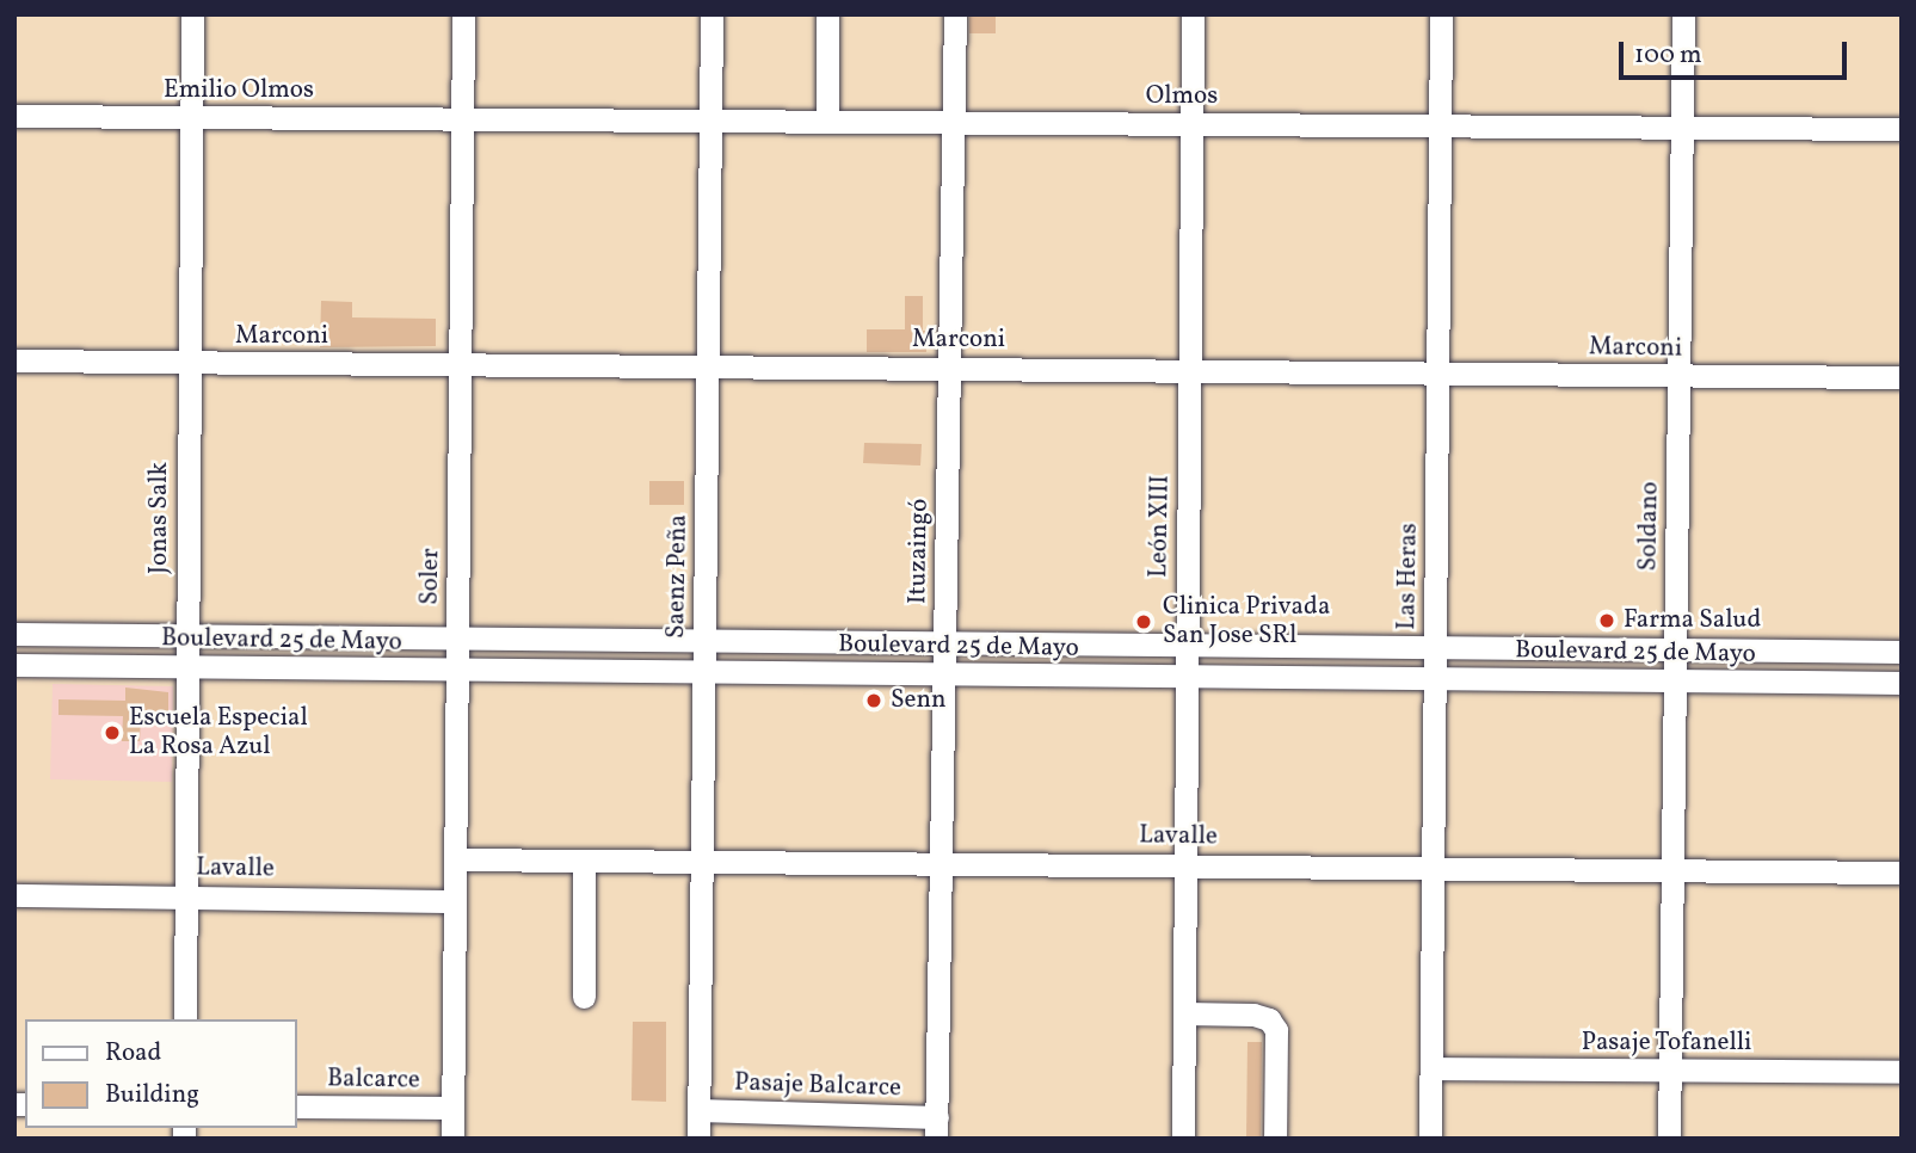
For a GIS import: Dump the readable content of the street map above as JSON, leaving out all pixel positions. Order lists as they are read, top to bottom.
{
  "streets": {
    "street": [
      "Emilio Olmos",
      "Olmos",
      "Marconi",
      "Jonas Salk",
      "León XIII",
      "Soldano",
      "Ituzaingó",
      "Soler",
      "Saenz Peña",
      "Las Heras",
      "Boulevard 25 de Mayo",
      "Lavalle",
      "Pasaje Tofanelli",
      "Balcarce",
      "Pasaje Balcarce"
    ]
  },
  "crossings": [
    ["Emilio Olmos", "Olmos"],
    ["Emilio Olmos", "Jonas Salk"],
    ["Emilio Olmos", "Soler"],
    ["Olmos", "León XIII"],
    ["Olmos", "Soldano"],
    ["Olmos", "Ituzaingó"],
    ["Olmos", "Soler"],
    ["Olmos", "Saenz Peña"],
    ["Olmos", "Las Heras"],
    ["Marconi", "Jonas Salk"],
    ["Marconi", "León XIII"],
    ["Marconi", "Soldano"],
    ["Marconi", "Ituzaingó"],
    ["Marconi", "Soler"],
    ["Marconi", "Saenz Peña"],
    ["Marconi", "Las Heras"],
    ["Jonas Salk", "Boulevard 25 de Mayo"],
    ["Jonas Salk", "Lavalle"],
    ["León XIII", "Boulevard 25 de Mayo"],
    ["León XIII", "Lavalle"],
    ["Soldano", "Boulevard 25 de Mayo"],
    ["Soldano", "Lavalle"],
    ["Soldano", "Pasaje Tofanelli"],
    ["Ituzaingó", "Boulevard 25 de Mayo"],
    ["Ituzaingó", "Lavalle"],
    ["Ituzaingó", "Pasaje Balcarce"],
    ["Soler", "Boulevard 25 de Mayo"],
    ["Soler", "Lavalle"],
    ["Soler", "Balcarce"],
    ["Saenz Peña", "Boulevard 25 de Mayo"],
    ["Saenz Peña", "Lavalle"],
    ["Saenz Peña", "Pasaje Balcarce"],
    ["Las Heras", "Boulevard 25 de Mayo"],
    ["Las Heras", "Lavalle"],
    ["Las Heras", "Pasaje Tofanelli"]
  ],
  "places": [
    "Farma Salud",
    "Clinica Privada San Jose SRl",
    "Senn",
    "Escuela Especial La Rosa Azul"
  ],
  "legend": ["Road", "Building"],
  "scale_bar": "100 m"
}
